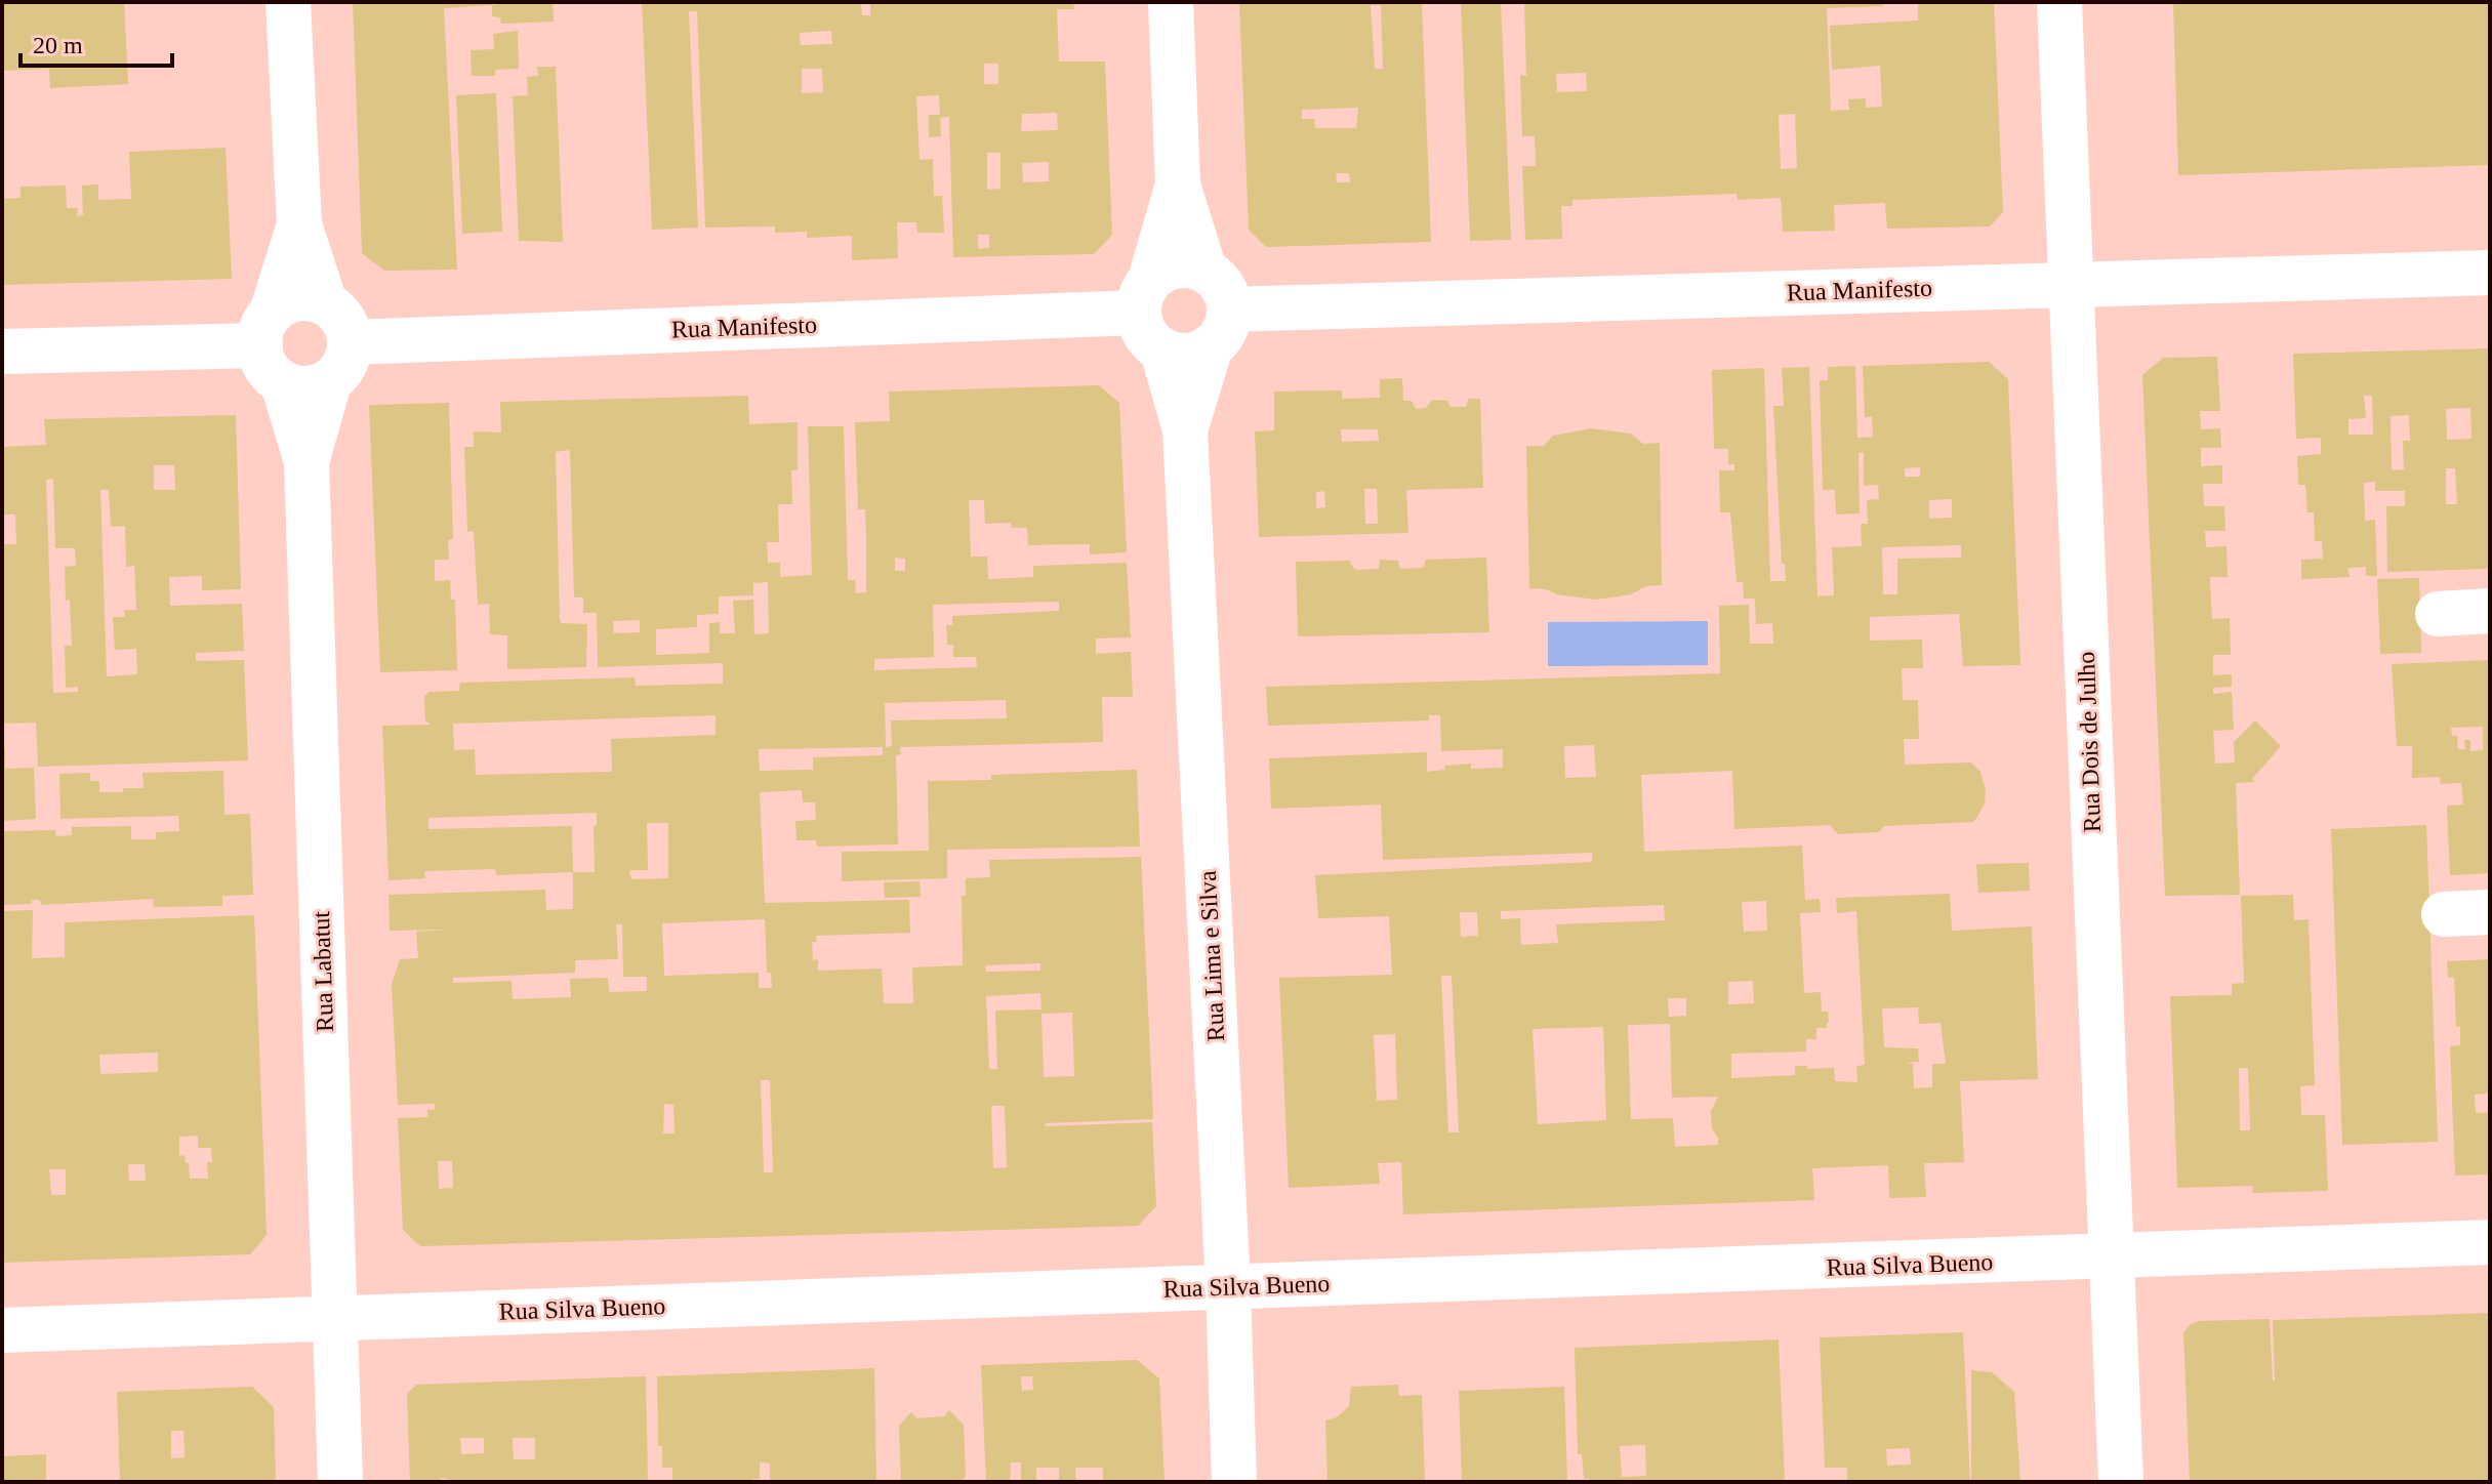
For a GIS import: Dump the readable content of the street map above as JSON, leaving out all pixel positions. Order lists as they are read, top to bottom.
{
  "streets": {
    "main road": [
      "Rua Manifesto",
      "Rua Dois de Julho",
      "Rua Lima e Silva",
      "Rua Labatut",
      "Rua Silva Bueno"
    ]
  },
  "crossings": [
    ["Rua Manifesto", "Rua Dois de Julho"],
    ["Rua Manifesto", "Rua Lima e Silva"],
    ["Rua Manifesto", "Rua Labatut"],
    ["Rua Dois de Julho", "Rua Silva Bueno"],
    ["Rua Lima e Silva", "Rua Silva Bueno"],
    ["Rua Labatut", "Rua Silva Bueno"]
  ],
  "scale_bar": "20 m"
}
